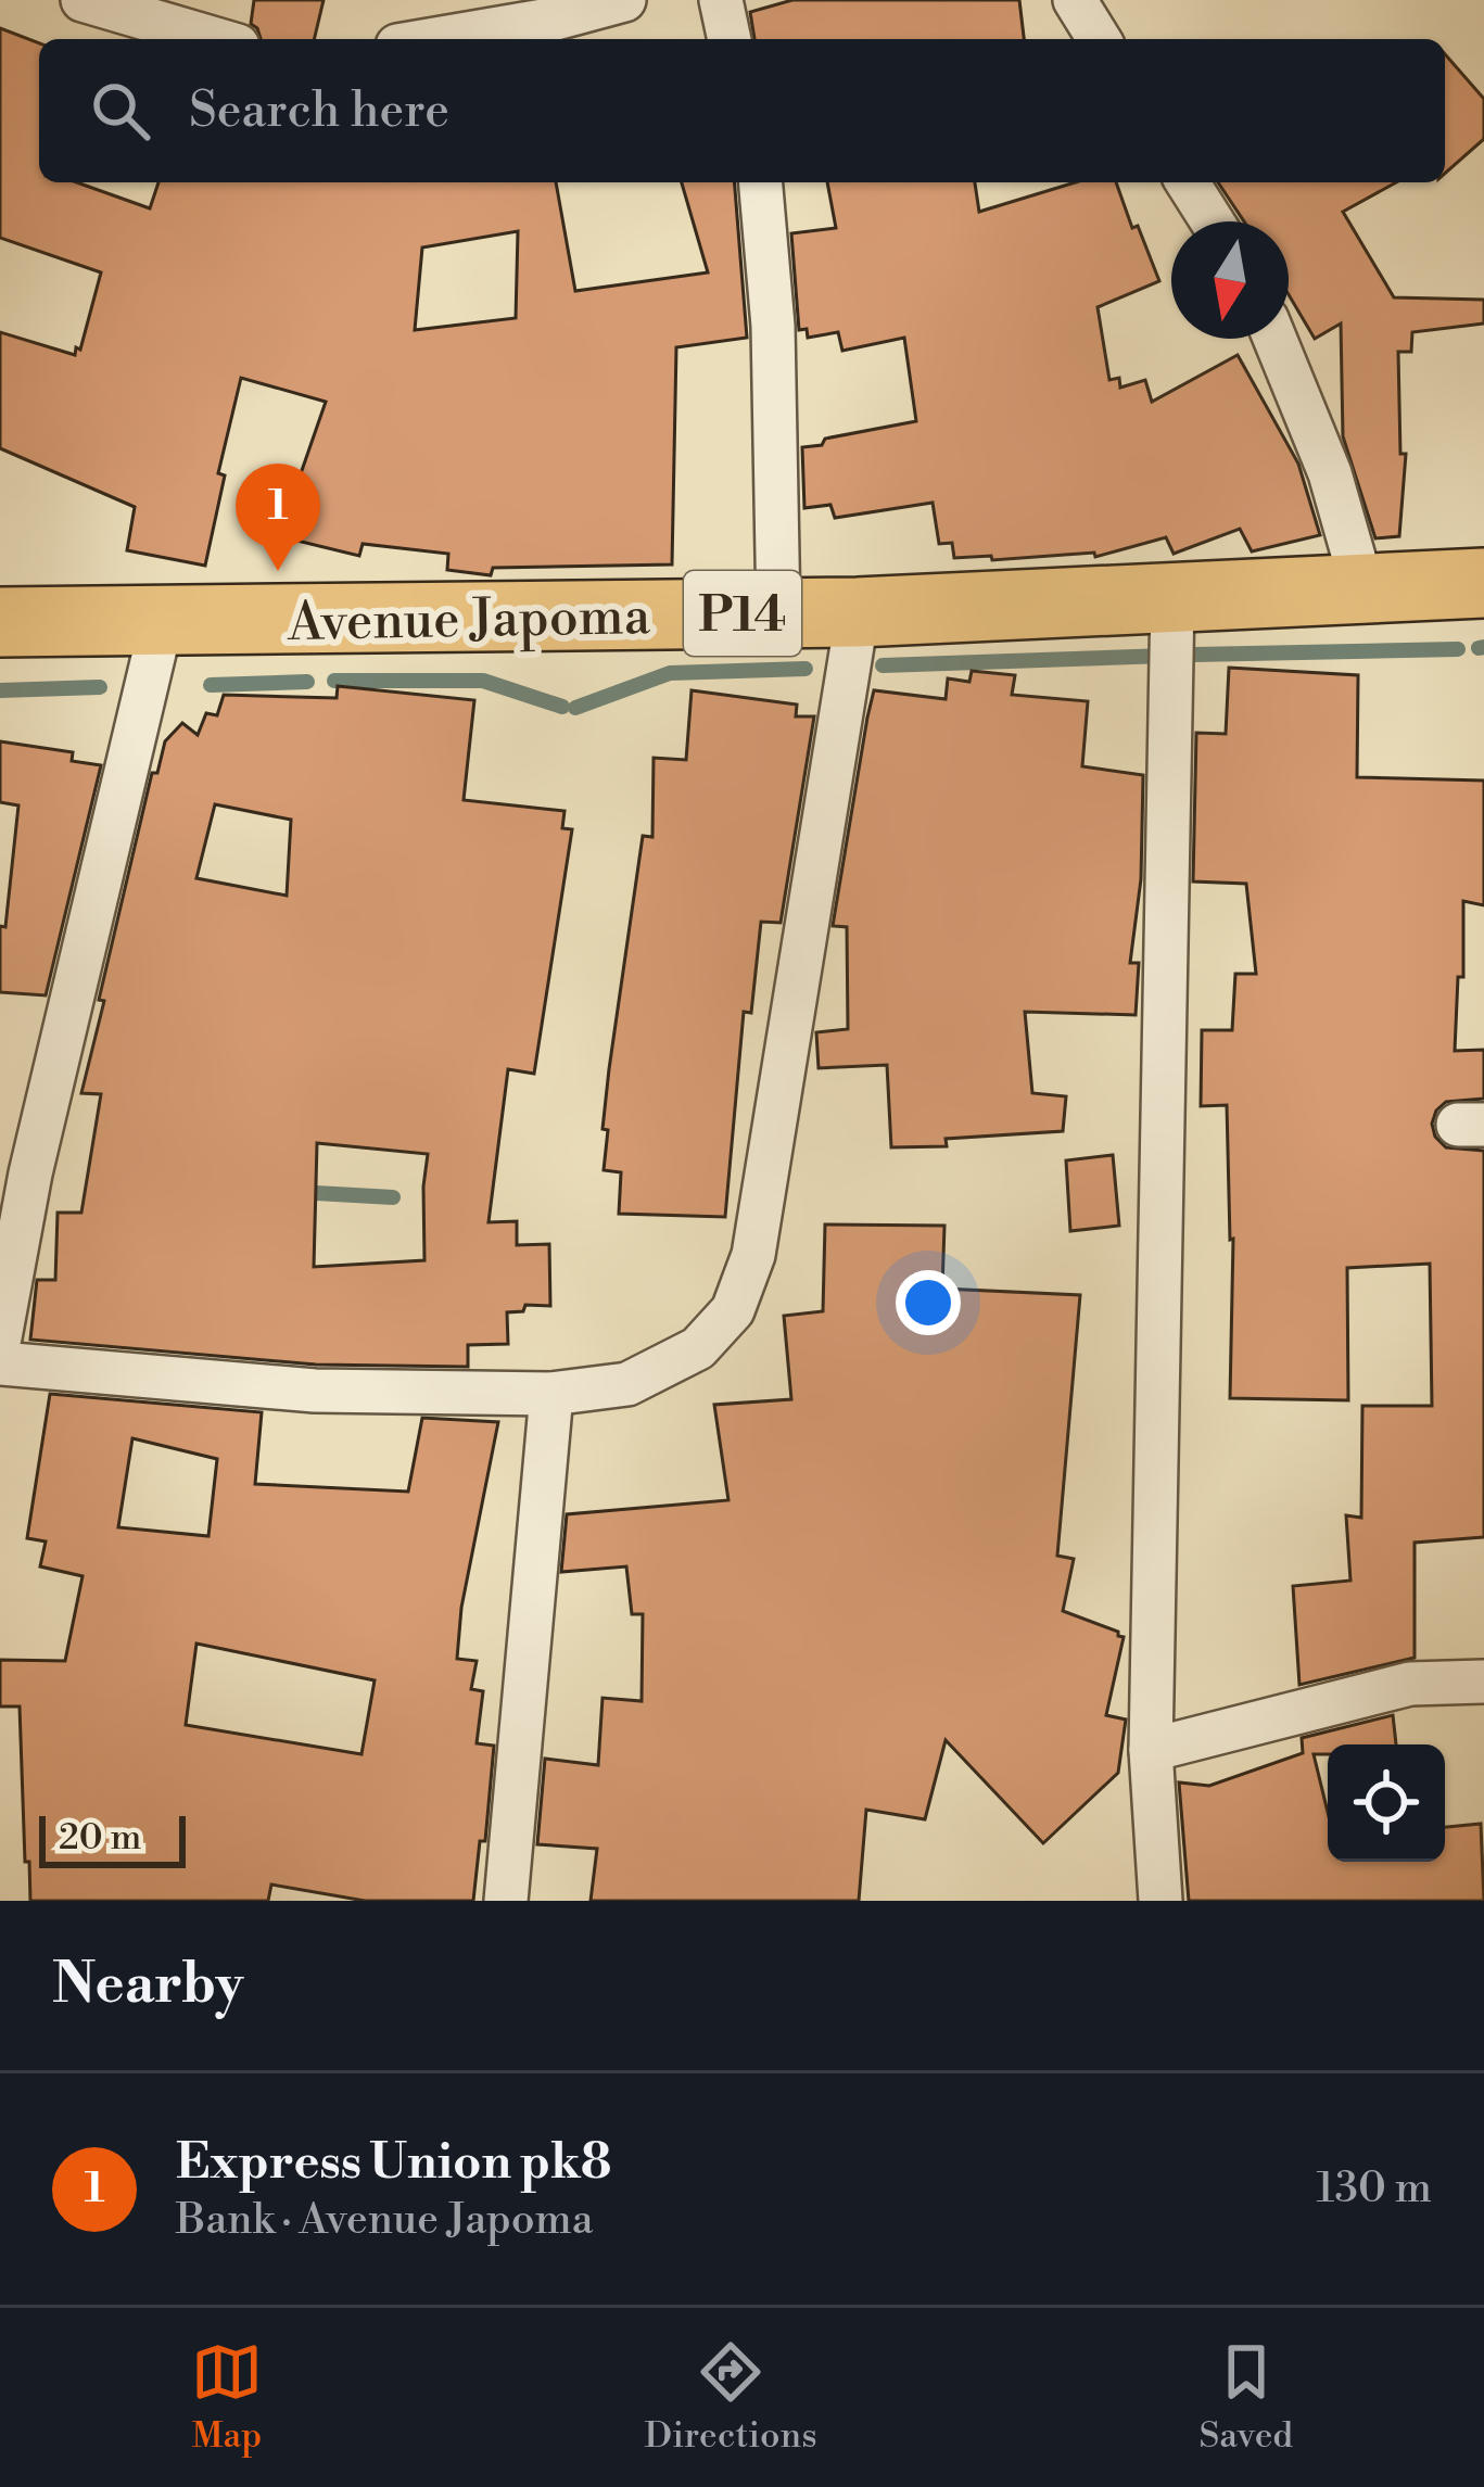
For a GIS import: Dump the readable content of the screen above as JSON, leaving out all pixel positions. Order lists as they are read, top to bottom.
{
  "streets": {
    "main road": ["P14", "Avenue Japoma"]
  },
  "scale_bar": "20 m",
  "north": "bottom",
  "page": {
    "search": "Search here",
    "pins": "1",
    "scale": "20 m",
    "heading": "Nearby",
    "list": [
      {
        "mark": "1",
        "name": "Express Union pk8",
        "note": "Bank · Avenue Japoma",
        "value": "130 m"
      }
    ],
    "nav": ["Map", "Directions", "Saved"]
  }
}
